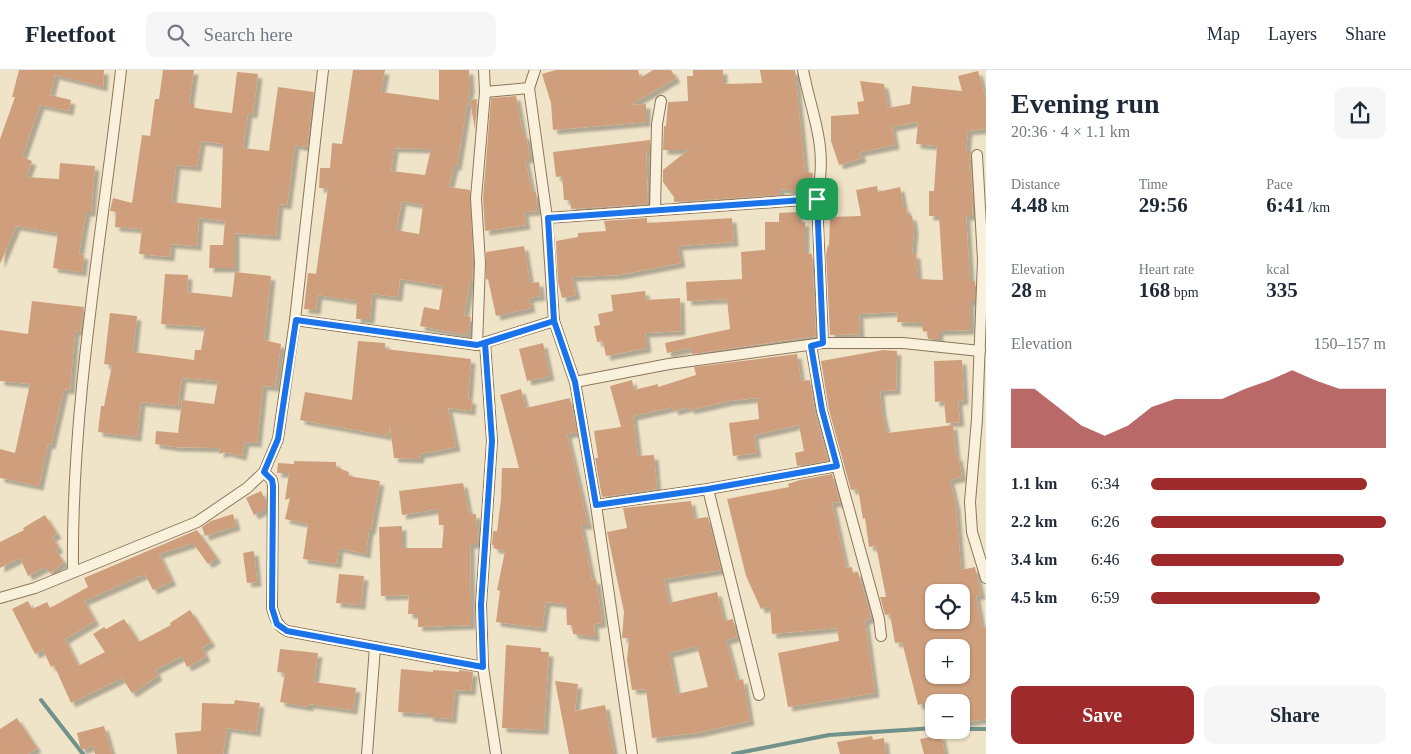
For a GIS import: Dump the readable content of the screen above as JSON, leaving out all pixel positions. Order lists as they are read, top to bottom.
{
  "page": {
    "header": "Fleetfoot",
    "search": "Search here",
    "nav": ["Map", "Layers", "Share"],
    "heading": ["Evening run", "20:36 · 4 × 1.1 km"],
    "stats": [
      ["Distance", "4.48 km"],
      ["Time", "29:56"],
      ["Pace", "6:41 /km"],
      ["Elevation", "28 m"],
      ["Heart rate", "168 bpm"],
      ["kcal", "335"]
    ],
    "chart": ["Elevation", "150–157 m"],
    "list": [
      {
        "name": "1.1 km",
        "note": "6:34"
      },
      {
        "name": "2.2 km",
        "note": "6:26"
      },
      {
        "name": "3.4 km",
        "note": "6:46"
      },
      {
        "name": "4.5 km",
        "note": "6:59"
      }
    ],
    "map_buttons": ["+", "−"],
    "buttons": ["Save", "Share"]
  }
}
